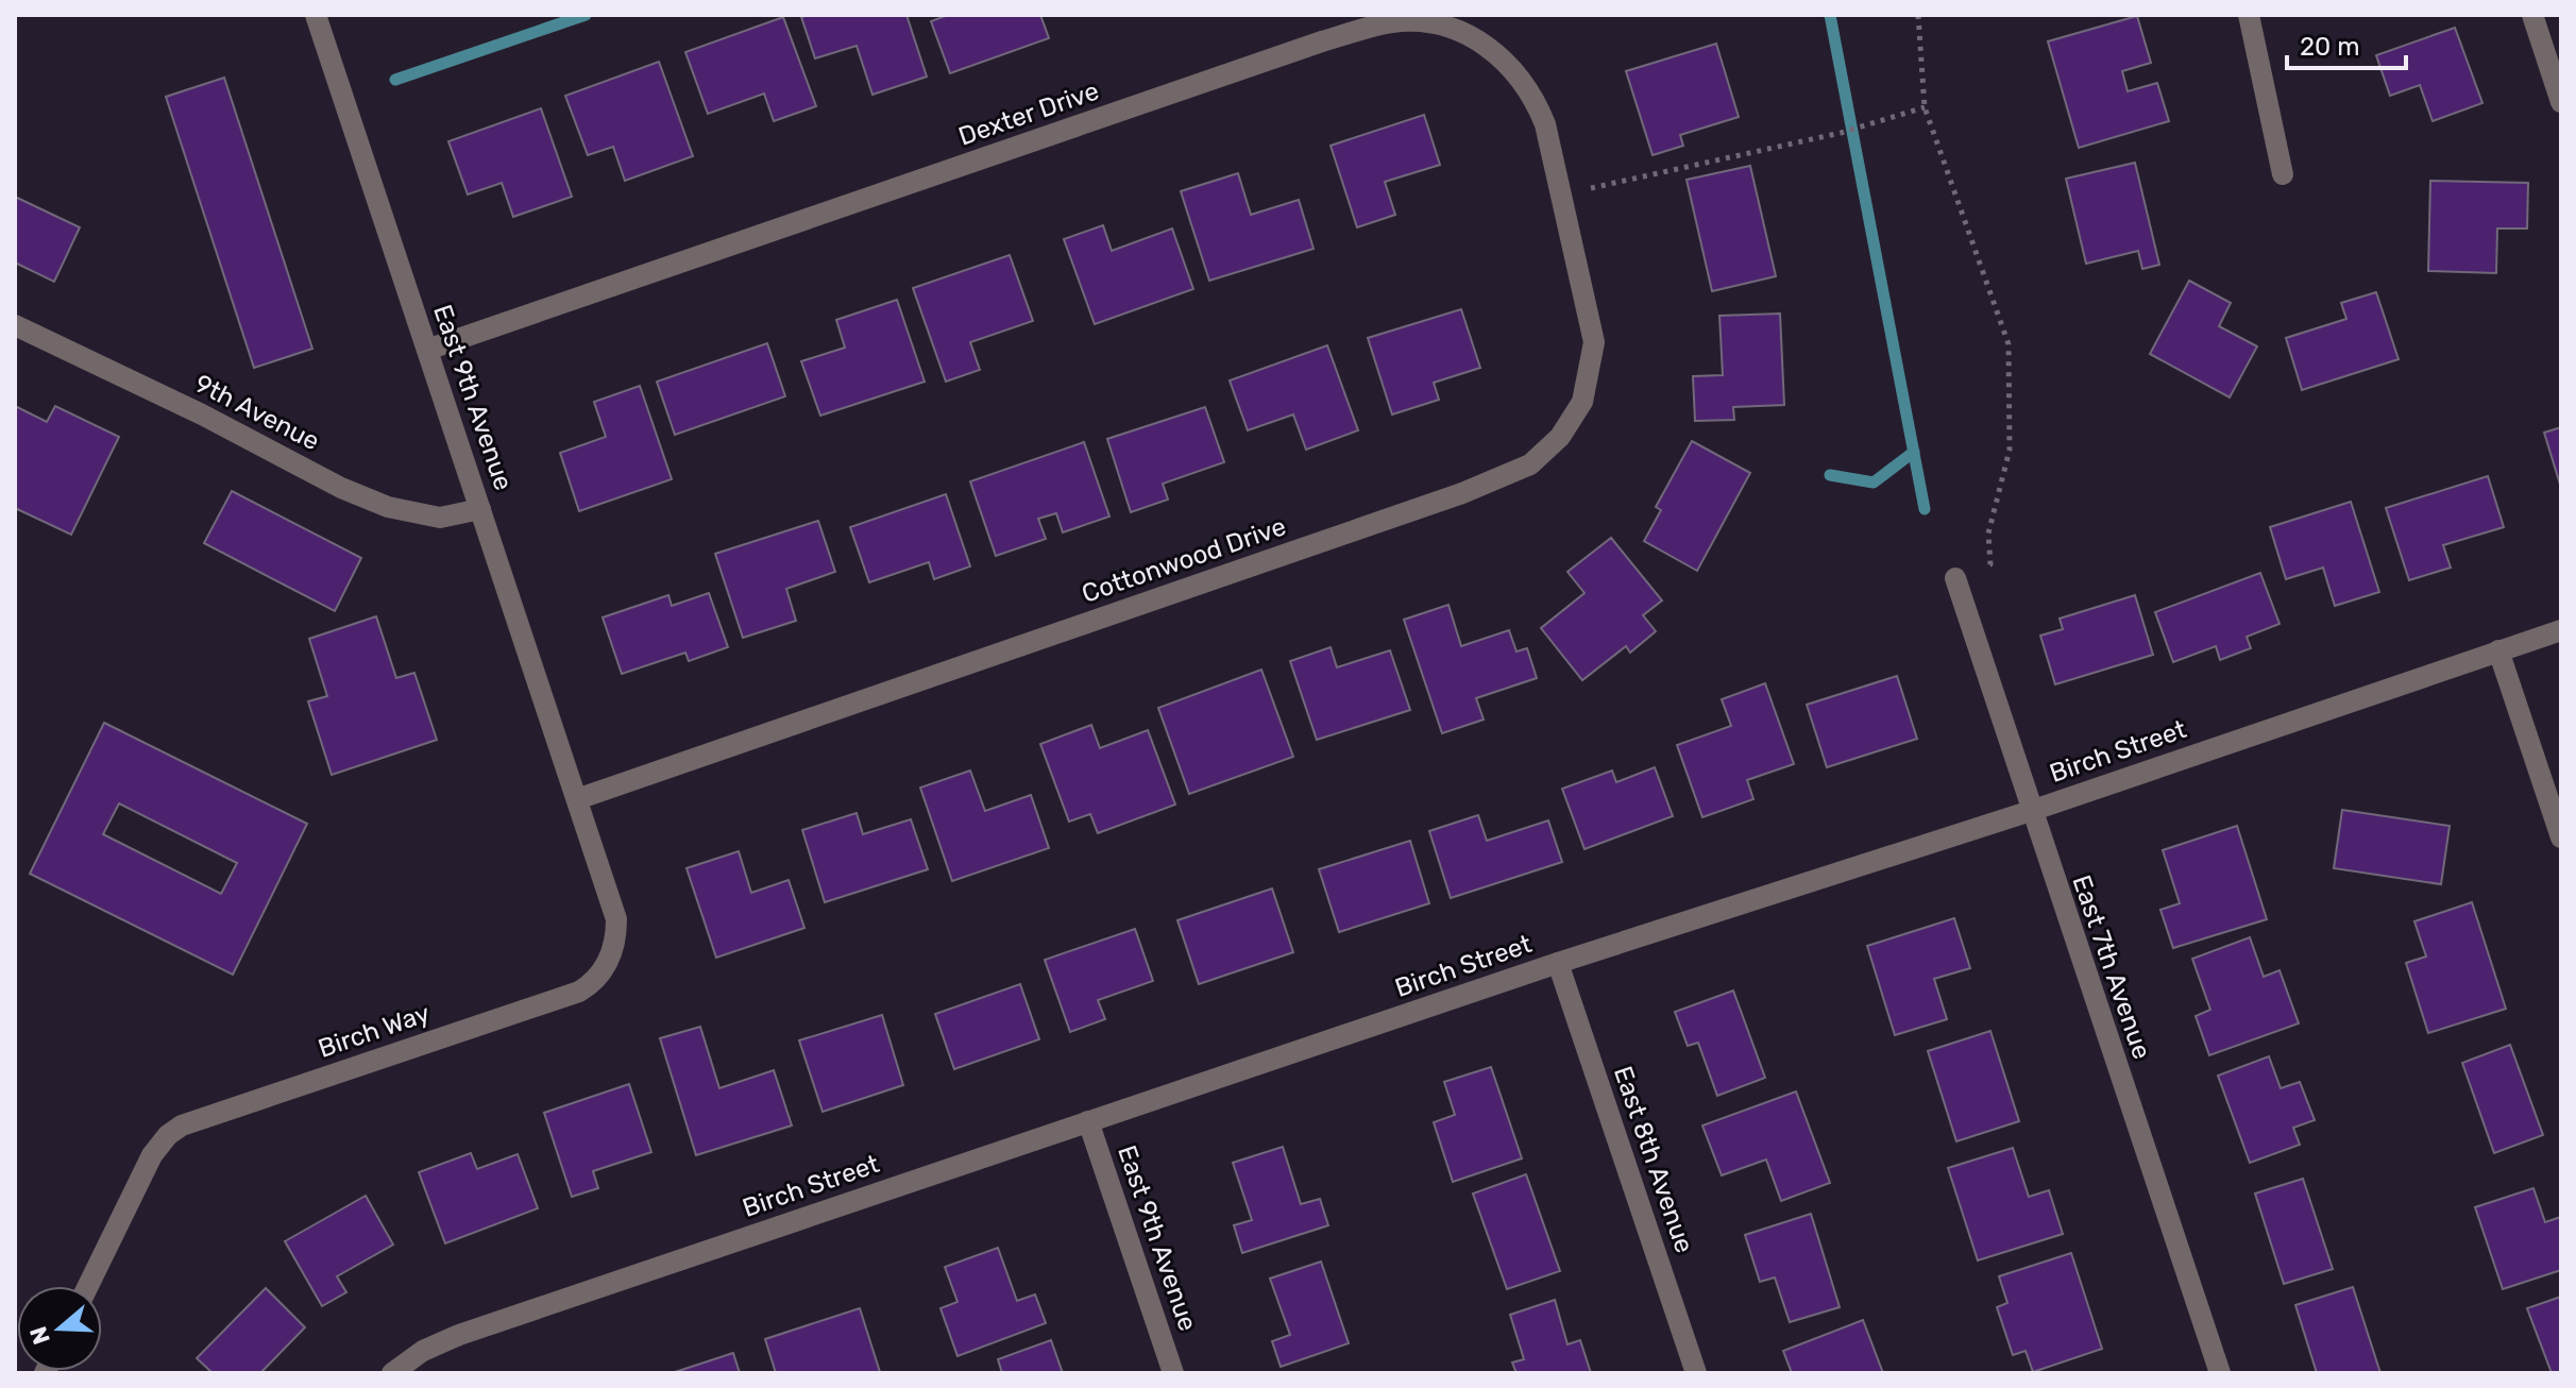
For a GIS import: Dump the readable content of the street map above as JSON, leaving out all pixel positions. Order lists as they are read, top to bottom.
{
  "streets": {
    "street": [
      "Dexter Drive",
      "East 9th Avenue",
      "9th Avenue",
      "Cottonwood Drive",
      "Birch Street",
      "East 7th Avenue",
      "Birch Way",
      "East 8th Avenue"
    ]
  },
  "crossings": [
    ["Dexter Drive", "East 9th Avenue"],
    ["Dexter Drive", "Cottonwood Drive"],
    ["East 9th Avenue", "9th Avenue"],
    ["East 9th Avenue", "Cottonwood Drive"],
    ["East 9th Avenue", "Birch Street"],
    ["East 9th Avenue", "Birch Way"],
    ["Cottonwood Drive", "Birch Way"],
    ["Birch Street", "East 7th Avenue"],
    ["Birch Street", "East 8th Avenue"]
  ],
  "scale_bar": "20 m",
  "north": "left"
}
